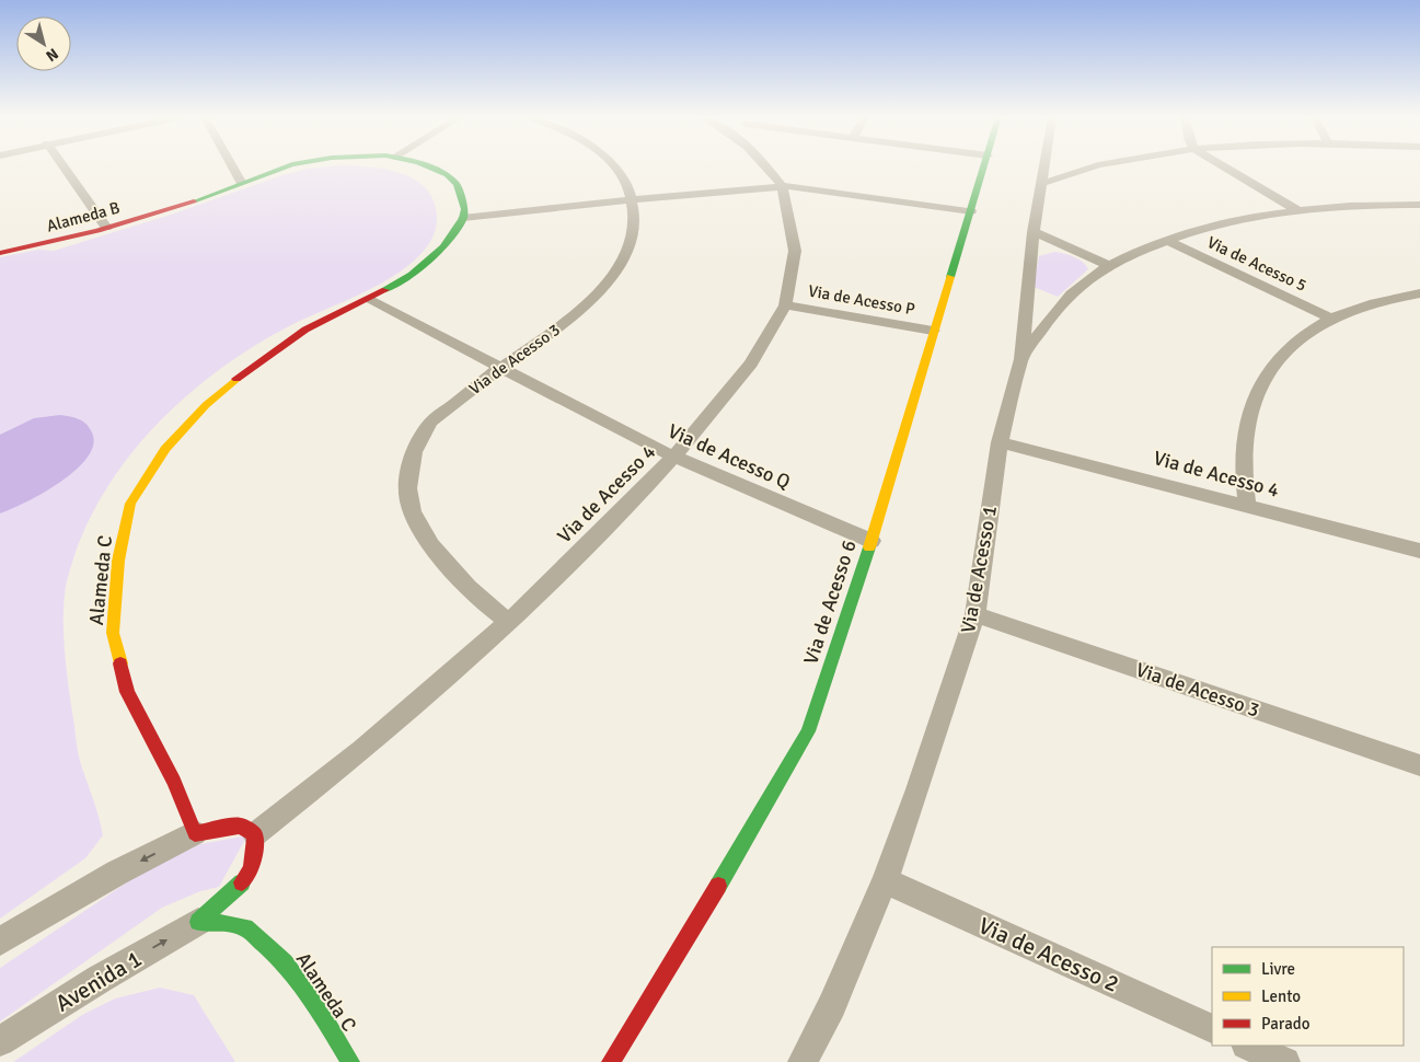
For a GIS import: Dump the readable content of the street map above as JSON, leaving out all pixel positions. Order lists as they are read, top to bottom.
{
  "streets": {
    "street": [
      "Alameda B",
      "Via de Acesso 5",
      "Via de Acesso P",
      "Via de Acesso 3",
      "Via de Acesso Q",
      "Via de Acesso 4",
      "Via de Acesso 1",
      "Alameda C",
      "Via de Acesso 6",
      "Via de Acesso 2",
      "Avenida 1"
    ]
  },
  "crossings": [
    ["Via de Acesso P", "Via de Acesso 4"],
    ["Via de Acesso P", "Via de Acesso 6"],
    ["Via de Acesso 3", "Via de Acesso Q"],
    ["Via de Acesso 3", "Via de Acesso 4"],
    ["Via de Acesso 3", "Via de Acesso 1"],
    ["Via de Acesso Q", "Via de Acesso 4"],
    ["Via de Acesso Q", "Alameda C"],
    ["Via de Acesso Q", "Via de Acesso 6"],
    ["Via de Acesso 4", "Via de Acesso 1"],
    ["Via de Acesso 1", "Via de Acesso 2"],
    ["Alameda C", "Avenida 1"]
  ],
  "legend": ["Livre", "Lento", "Parado"],
  "north": "bottom right"
}
